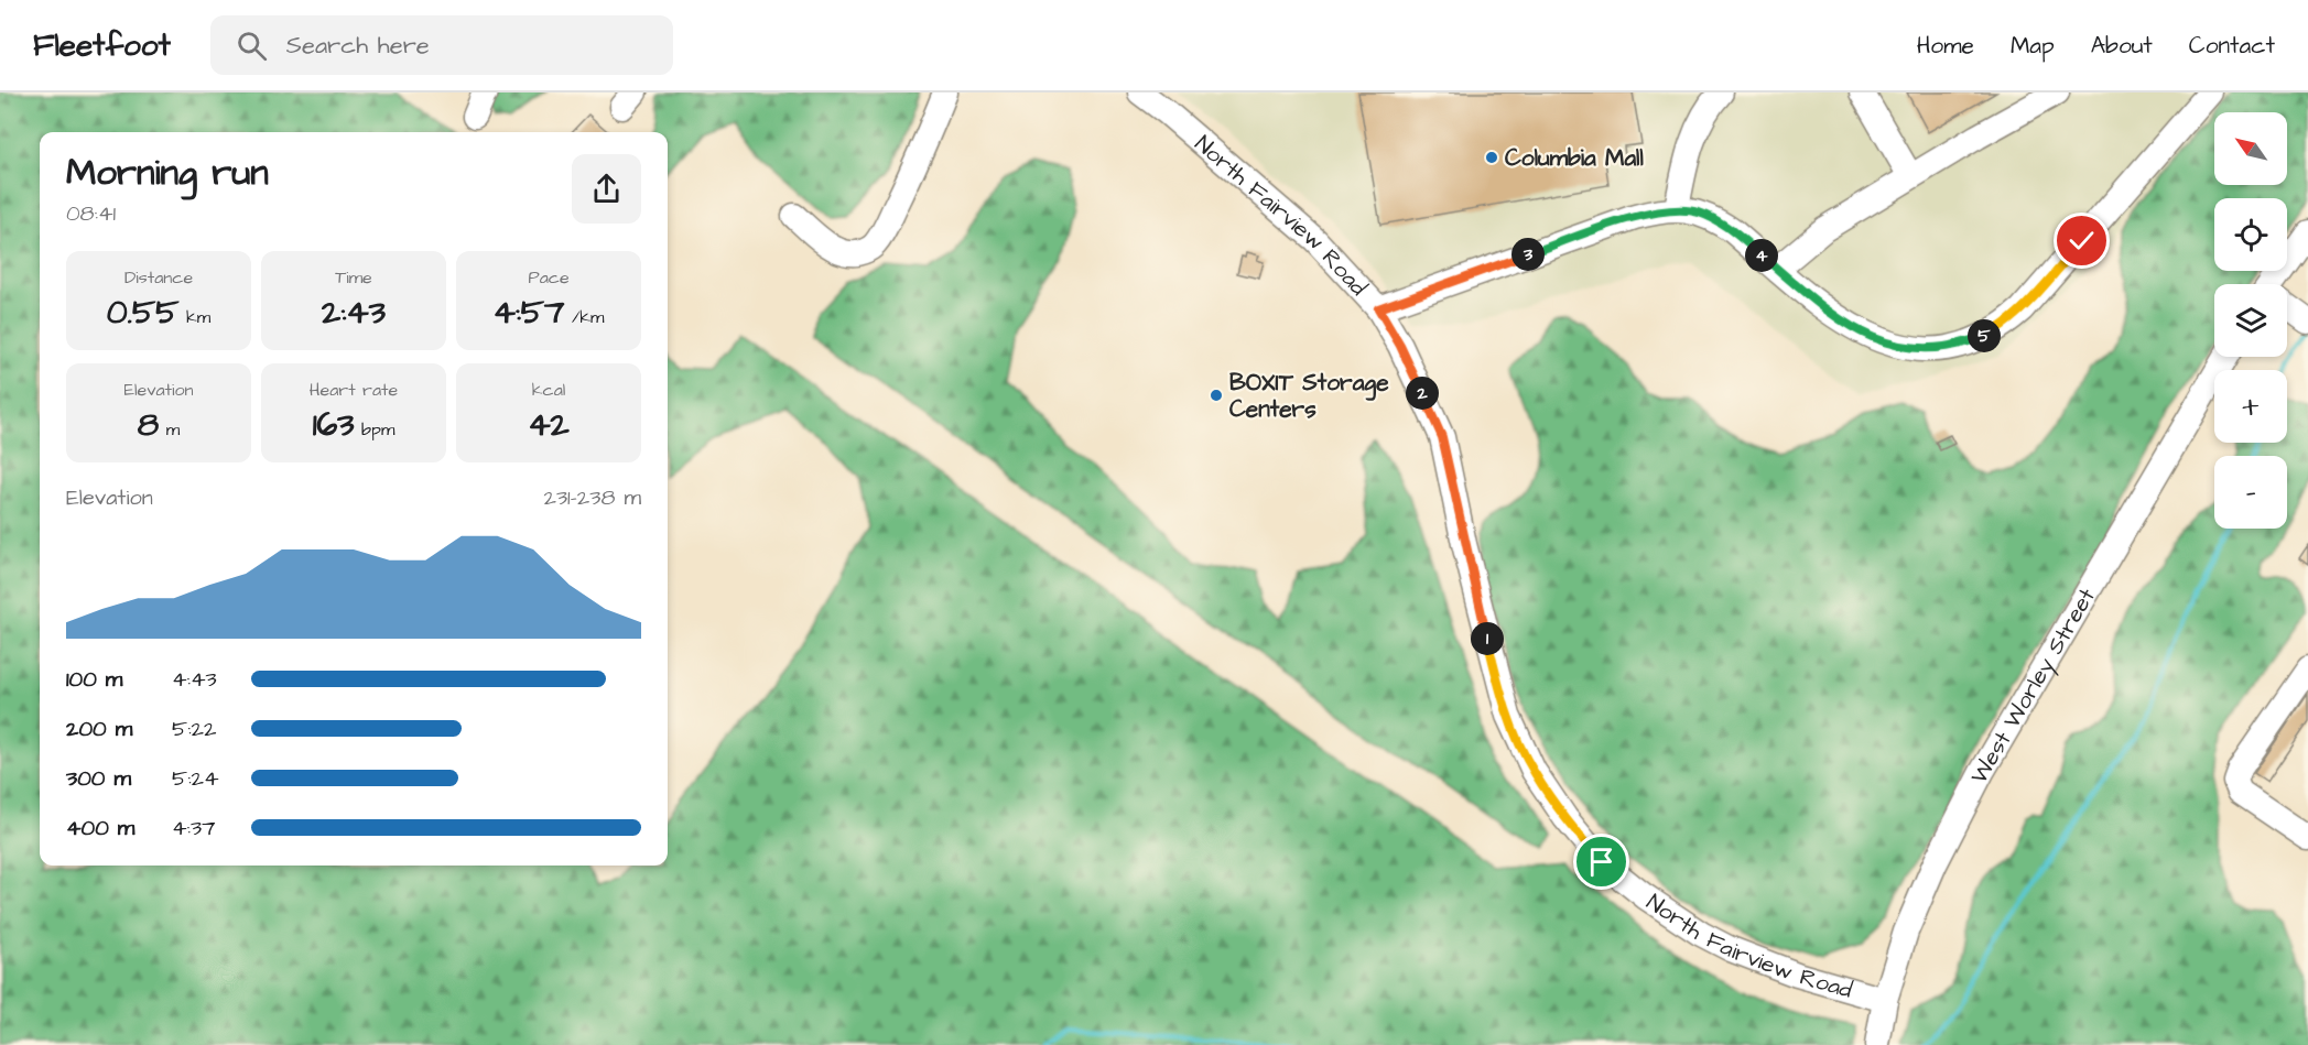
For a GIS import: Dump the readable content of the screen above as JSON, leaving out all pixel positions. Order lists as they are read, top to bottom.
{
  "streets": {
    "street": ["North Fairview Road", "West Worley Street"]
  },
  "crossings": [
    ["North Fairview Road", "West Worley Street"]
  ],
  "places": ["Columbia Mall", "BOXIT Storage Centers"],
  "north": "top left",
  "page": {
    "header": "Fleetfoot",
    "search": "Search here",
    "nav": [
      "Home",
      "Map",
      "About",
      "Contact"
    ],
    "map_buttons": ["+", "−"],
    "heading": ["Morning run", "08:41"],
    "pins": [
      "3",
      "4",
      "5",
      "2",
      "1"
    ],
    "stats": [
      ["Distance", "0.55 km"],
      ["Time", "2:43"],
      ["Pace", "4:57 /km"],
      ["Elevation", "8 m"],
      ["Heart rate", "163 bpm"],
      ["kcal", "42"]
    ],
    "chart": ["Elevation", "231–238 m"],
    "list": [
      {
        "name": "100 m",
        "note": "4:43"
      },
      {
        "name": "200 m",
        "note": "5:22"
      },
      {
        "name": "300 m",
        "note": "5:24"
      },
      {
        "name": "400 m",
        "note": "4:37"
      }
    ]
  }
}
